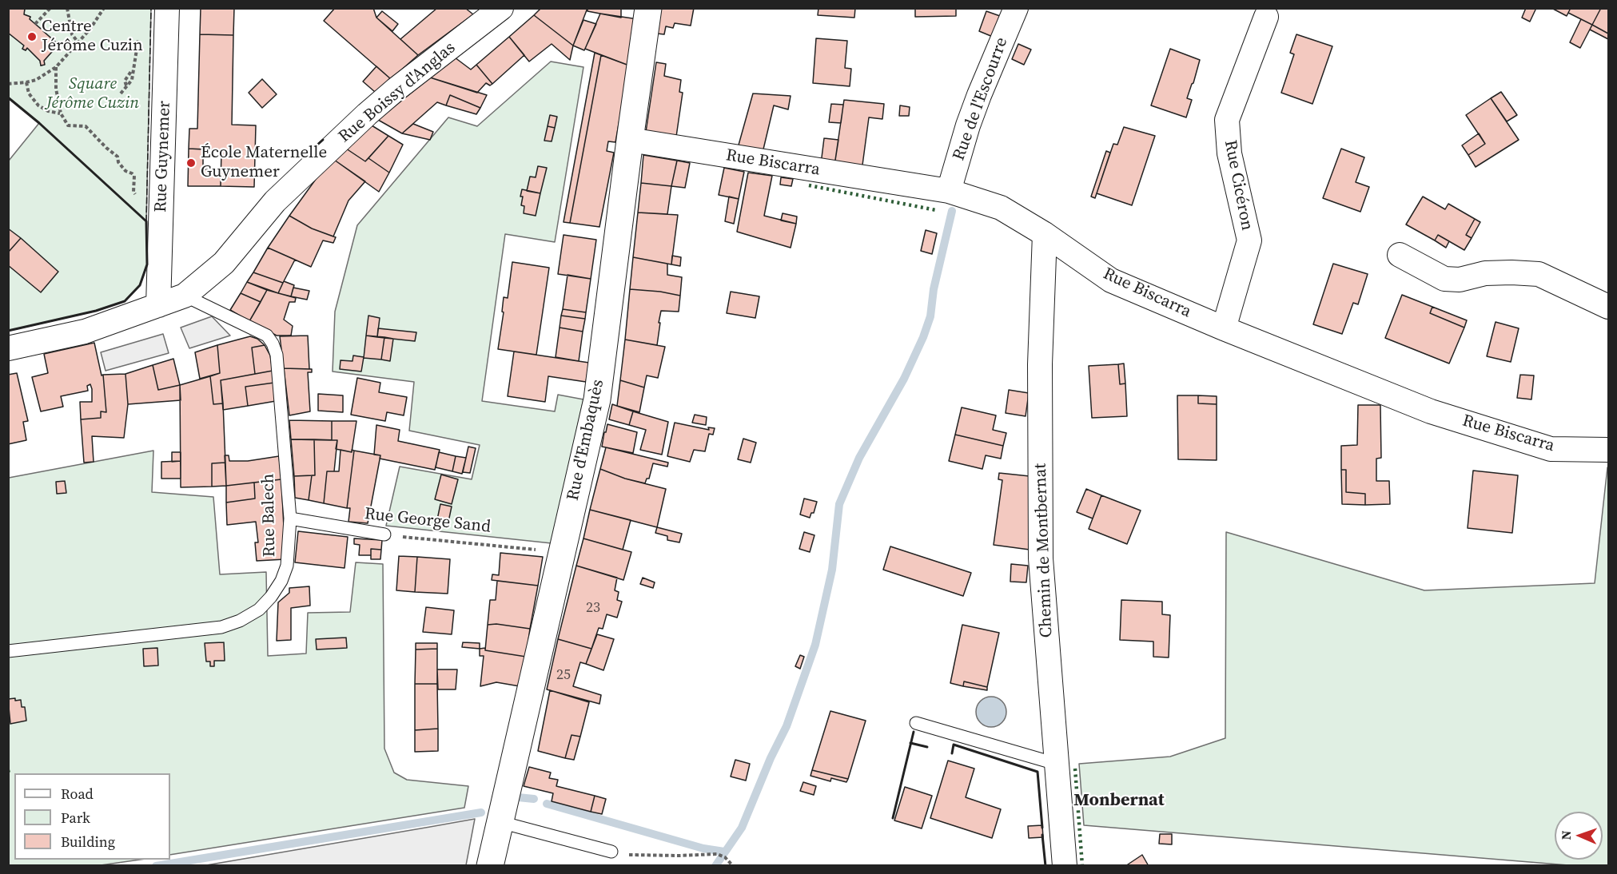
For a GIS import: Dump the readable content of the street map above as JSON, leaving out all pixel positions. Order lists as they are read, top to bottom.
{
  "streets": {
    "street": [
      "Rue Boissy d'Anglas",
      "Rue de l'Escourre",
      "Rue Guynemer",
      "Rue Biscarra",
      "Rue Cicéron",
      "Rue d'Embaquès",
      "Chemin de Montbernat"
    ],
    "lane": ["Rue Balech", "Rue George Sand"]
  },
  "crossings": [
    ["Rue Boissy d'Anglas", "Rue Guynemer"],
    ["Rue Boissy d'Anglas", "Rue Balech"],
    ["Rue de l'Escourre", "Rue Biscarra"],
    ["Rue Biscarra", "Rue Cicéron"],
    ["Rue Biscarra", "Rue d'Embaquès"],
    ["Rue Biscarra", "Chemin de Montbernat"],
    ["Rue d'Embaquès", "Rue George Sand"],
    ["Rue Balech", "Rue George Sand"]
  ],
  "districts": ["Monbernat"],
  "parks": ["Square Jérôme Cuzin"],
  "places": ["Centre Jérôme Cuzin", "École Maternelle Guynemer"],
  "house_numbers": ["23", "25"],
  "legend": ["Road", "Park", "Building"],
  "north": "left"
}
